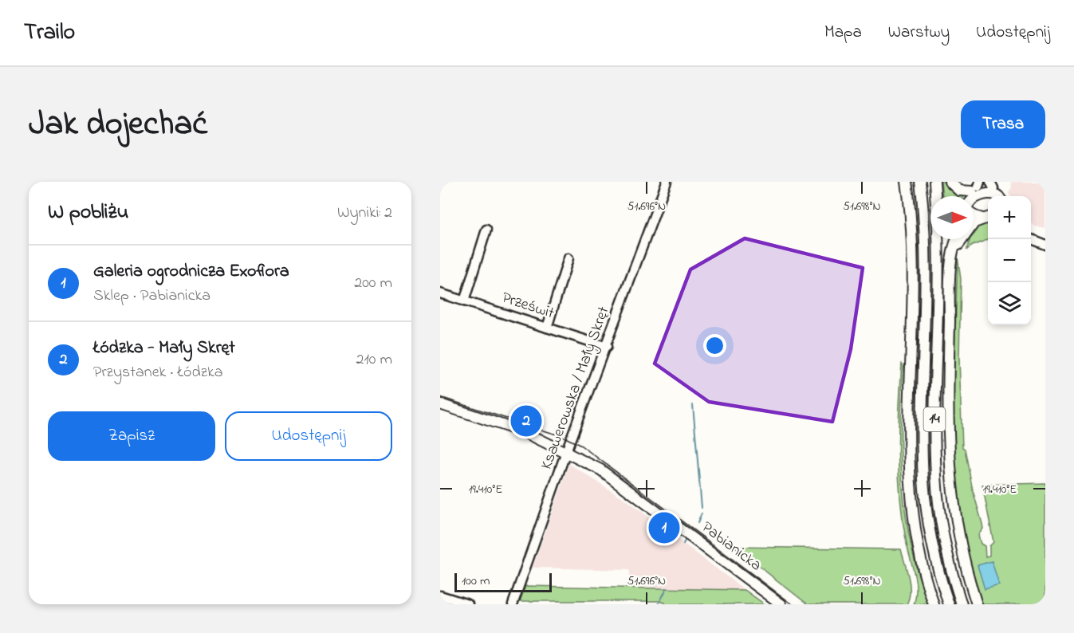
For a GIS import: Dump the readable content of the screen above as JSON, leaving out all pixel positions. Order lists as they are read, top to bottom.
{
  "streets": {
    "main road": ["14", "Pabianicka"],
    "street": ["Prześwit", "Ksawerowska / Mały Skręt"]
  },
  "crossings": [
    ["Prześwit", "Ksawerowska / Mały Skręt"],
    ["Ksawerowska / Mały Skręt", "Pabianicka"]
  ],
  "scale_bar": "100 m",
  "north": "right",
  "page": {
    "header": "Trailo",
    "nav": ["Mapa", "Warstwy", "Udostępnij"],
    "title": "Jak dojechać",
    "buttons": [
      "Trasa",
      ["Zapisz", "Udostępnij"]
    ],
    "heading": ["W pobliżu", "Wyniki: 2"],
    "map_buttons": ["+", "−"],
    "list": [
      {
        "mark": "1",
        "name": "Galeria ogrodnicza Exoflora",
        "note": "Sklep · Pabianicka",
        "value": "200 m"
      },
      {
        "mark": "2",
        "name": "Łódzka - Mały Skręt",
        "note": "Przystanek · Łódzka",
        "value": "210 m"
      }
    ],
    "pins": ["2", "1"],
    "scale": "100 m"
  },
  "coordinates": ["51.696°N", "51.698°N", "19.410°E"]
}
